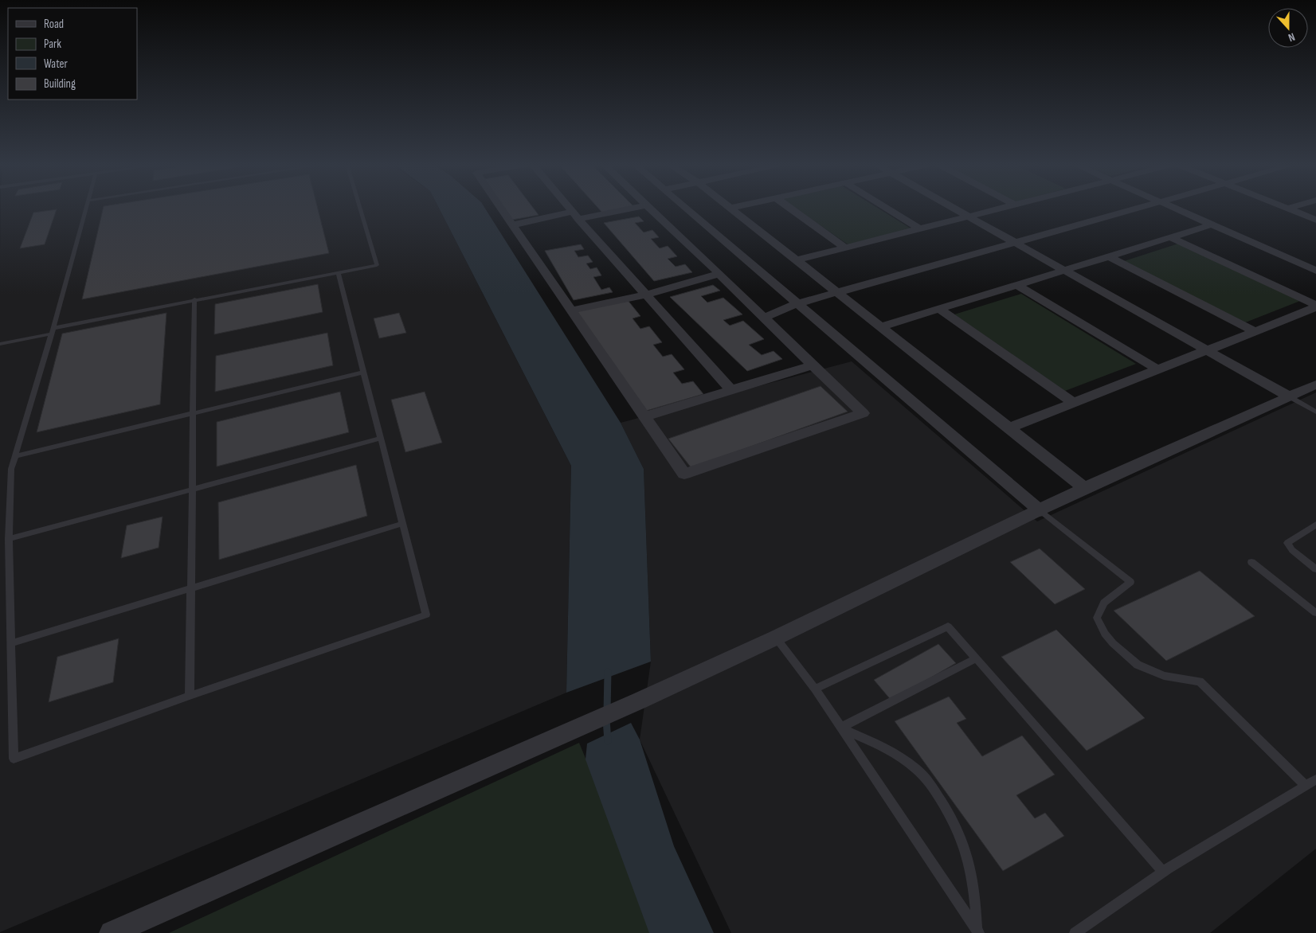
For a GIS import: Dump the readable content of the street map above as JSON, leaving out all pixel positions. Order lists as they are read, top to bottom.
{
  "legend": [
    "Road",
    "Park",
    "Water",
    "Building"
  ],
  "north": "bottom"
}
